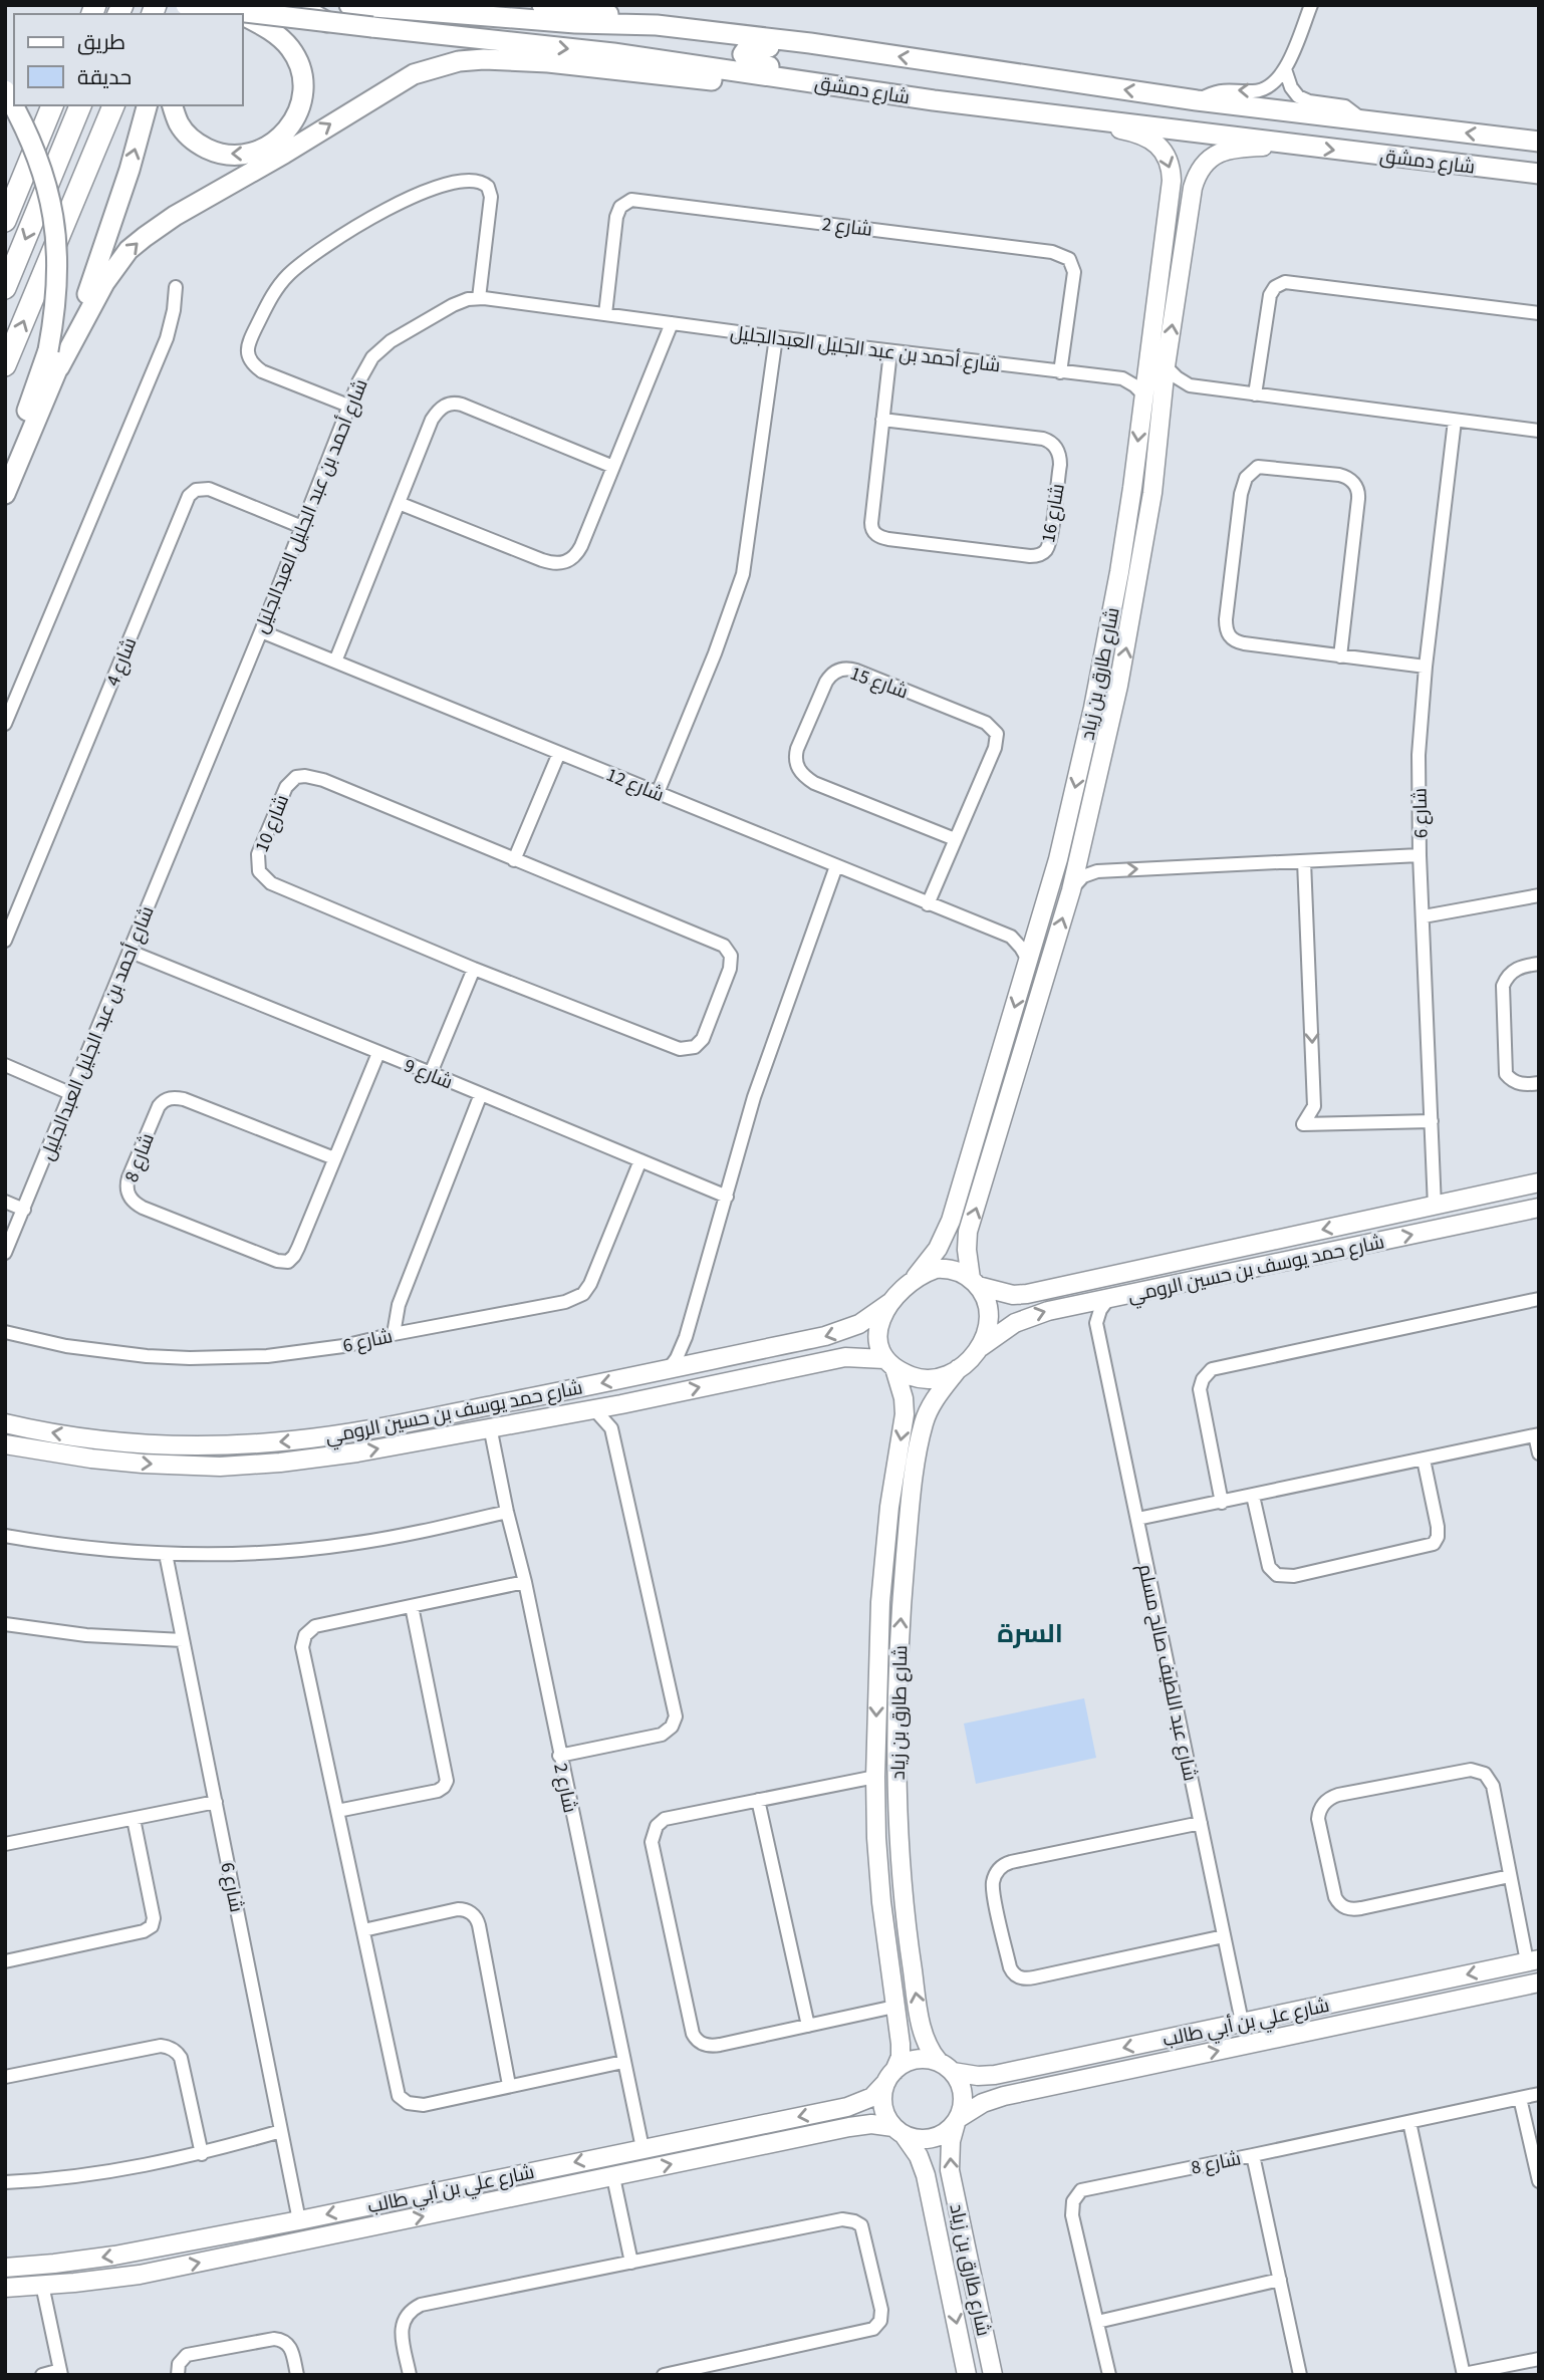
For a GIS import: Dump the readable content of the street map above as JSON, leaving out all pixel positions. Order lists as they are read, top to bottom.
{
  "streets": {
    "main road": ["شارع دمشق"],
    "street": [
      "شارع 2",
      "شارع أحمد بن عبد الجليل العبدالجليل",
      "شارع 16",
      "شارع 4",
      "شارع طارق بن زياد",
      "شارع 15",
      "شارع 12",
      "شارع 6",
      "شارع 10",
      "شارع 9",
      "شارع 8",
      "شارع حمد يوسف بن حسين الرومي",
      "شارع عبد اللطيف صالح مسلم",
      "شارع علي بن أبي طالب"
    ]
  },
  "crossings": [
    ["شارع دمشق", "شارع طارق بن زياد"],
    ["شارع 2", "شارع أحمد بن عبد الجليل العبدالجليل"],
    ["شارع 2", "شارع حمد يوسف بن حسين الرومي"],
    ["شارع 2", "شارع علي بن أبي طالب"],
    ["شارع أحمد بن عبد الجليل العبدالجليل", "شارع 16"],
    ["شارع أحمد بن عبد الجليل العبدالجليل", "شارع 4"],
    ["شارع أحمد بن عبد الجليل العبدالجليل", "شارع 12"],
    ["شارع أحمد بن عبد الجليل العبدالجليل", "شارع 9"],
    ["شارع طارق بن زياد", "شارع حمد يوسف بن حسين الرومي"],
    ["شارع طارق بن زياد", "شارع علي بن أبي طالب"],
    ["شارع 15", "شارع 12"],
    ["شارع 6", "شارع 9"],
    ["شارع 6", "شارع حمد يوسف بن حسين الرومي"],
    ["شارع 6", "شارع علي بن أبي طالب"],
    ["شارع 9", "شارع 8"],
    ["شارع عبد اللطيف صالح مسلم", "شارع علي بن أبي طالب"]
  ],
  "districts": ["السرة"],
  "legend": ["طريق", "حديقة"]
}
